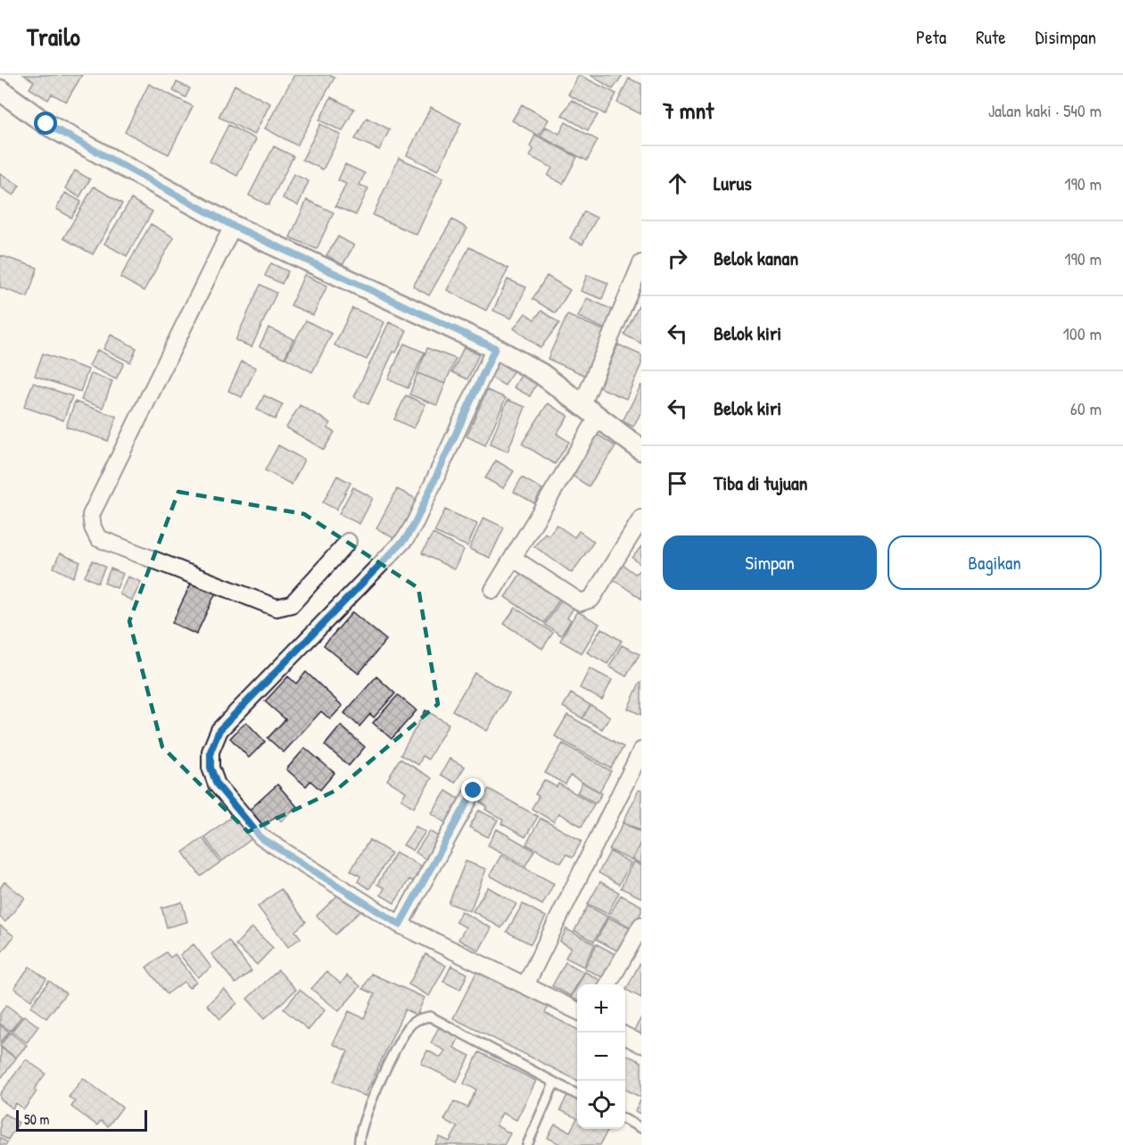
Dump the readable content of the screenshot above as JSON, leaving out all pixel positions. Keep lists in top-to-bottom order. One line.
{"scale_bar":"50 m","page":{"header":"Trailo","nav":["Peta","Rute","Disimpan"],"heading":["7 mnt","Jalan kaki · 540 m"],"list":[["Lurus","190 m"],["Belok kanan","190 m"],["Belok kiri","100 m"],["Belok kiri","60 m"],"Tiba di tujuan"],"buttons":["Simpan","Bagikan"],"map_buttons":["+","−"],"scale":"50 m"}}
